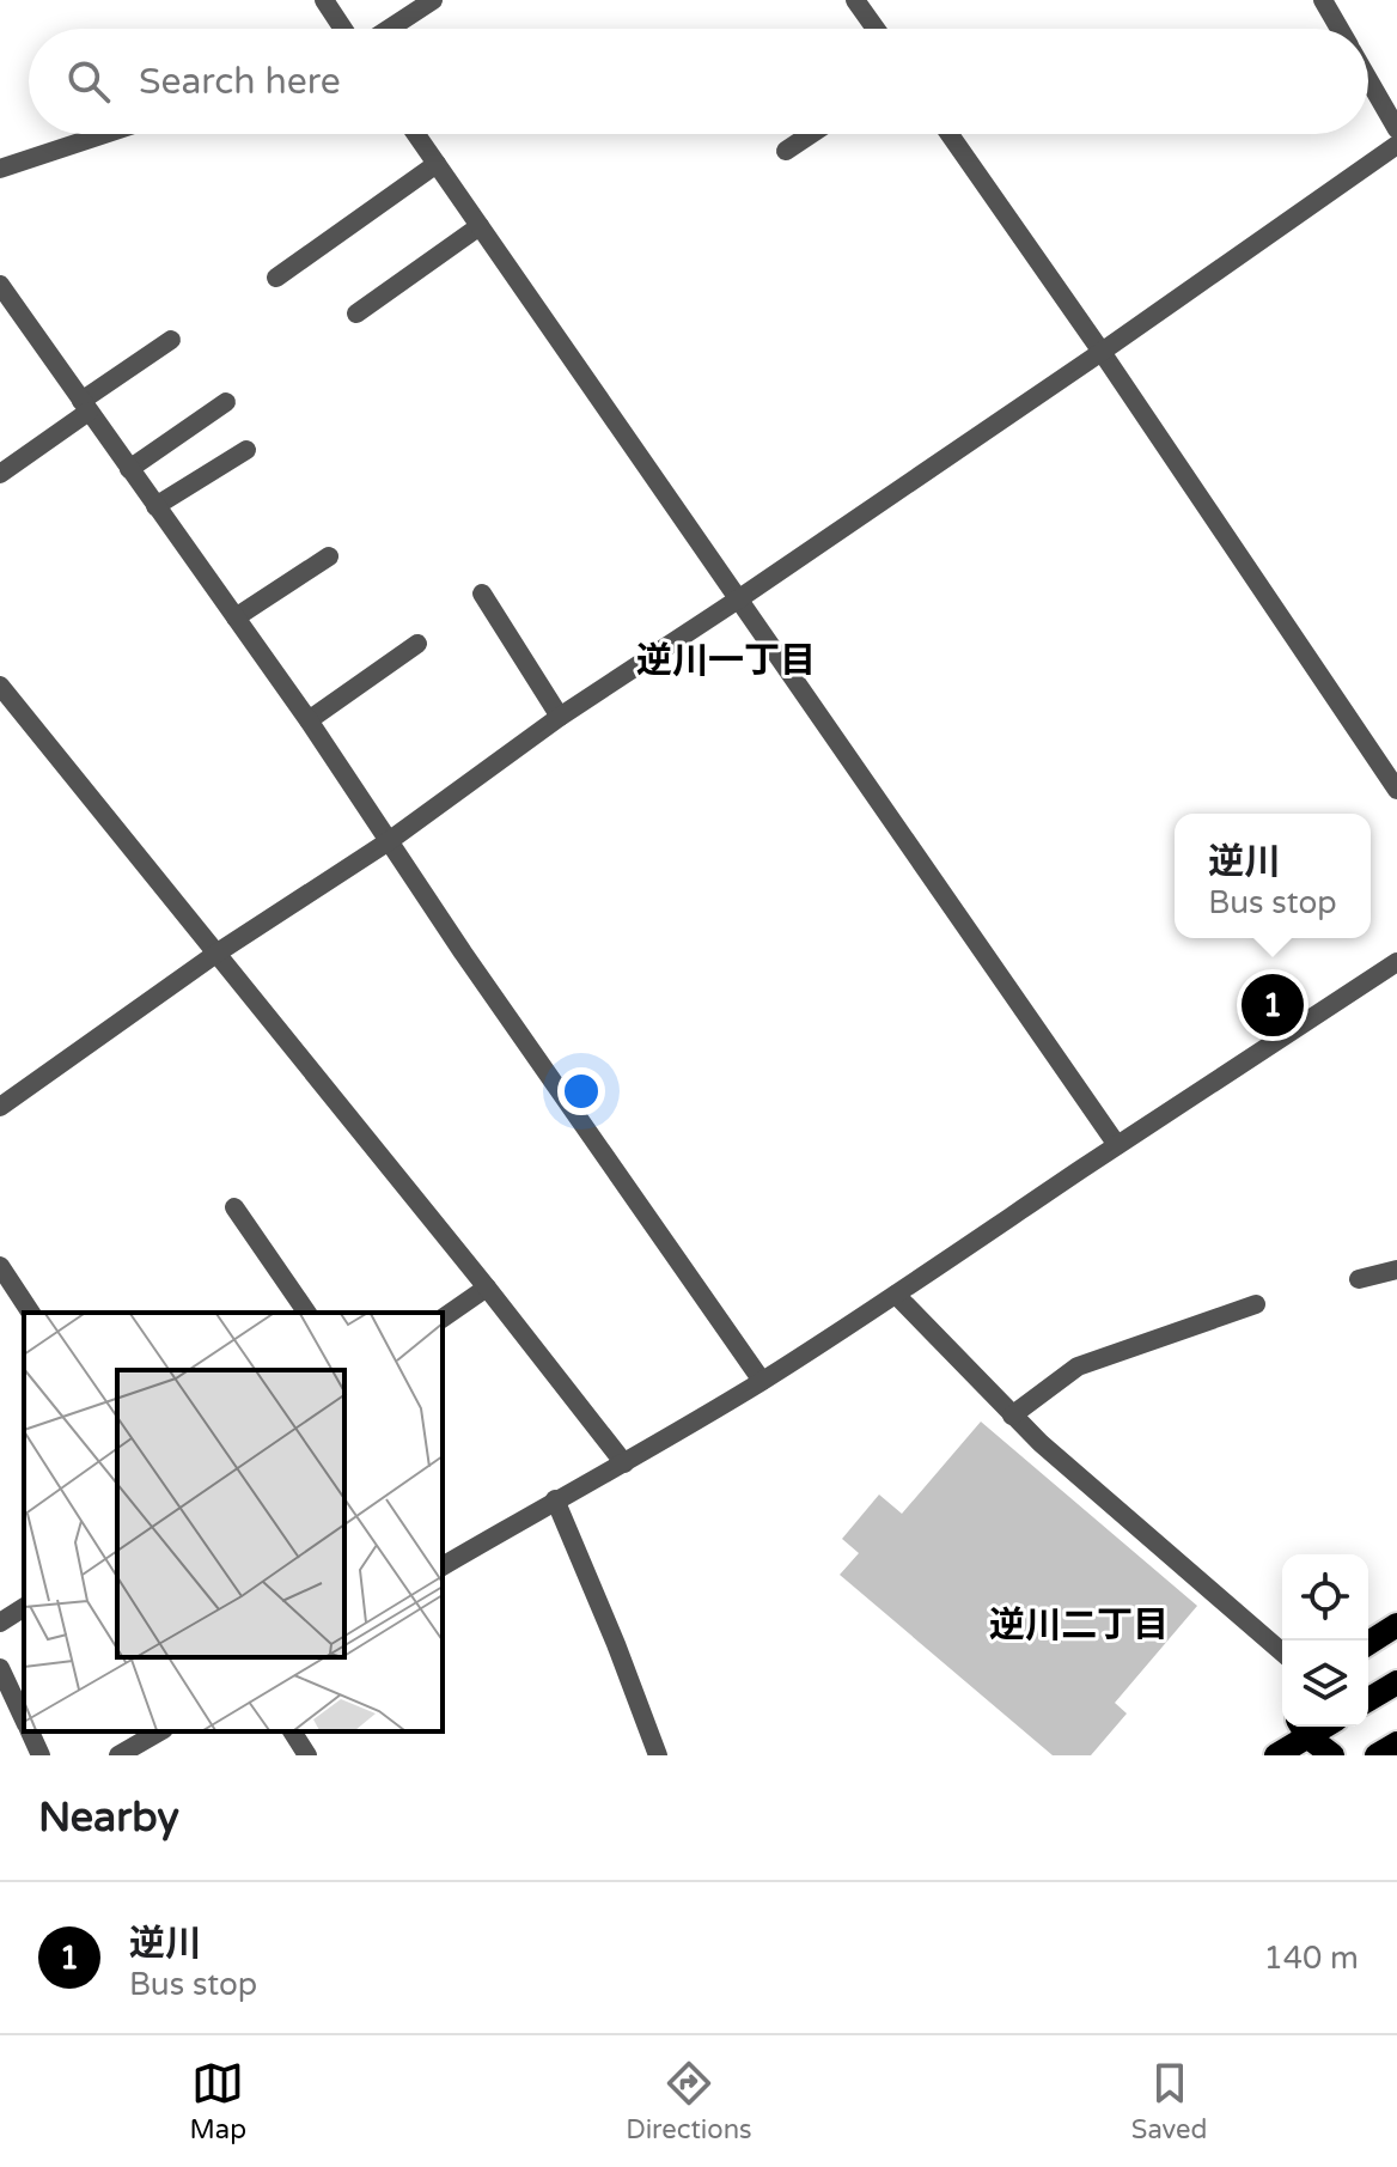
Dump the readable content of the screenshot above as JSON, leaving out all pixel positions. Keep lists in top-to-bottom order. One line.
{"districts":["逆川一丁目","逆川二丁目"],"page":{"search":"Search here","popup":["逆川","Bus stop"],"pins":"1","heading":"Nearby","list":[{"mark":"1","name":"逆川","note":"Bus stop","value":"140 m"}],"nav":["Map","Directions","Saved"]}}
